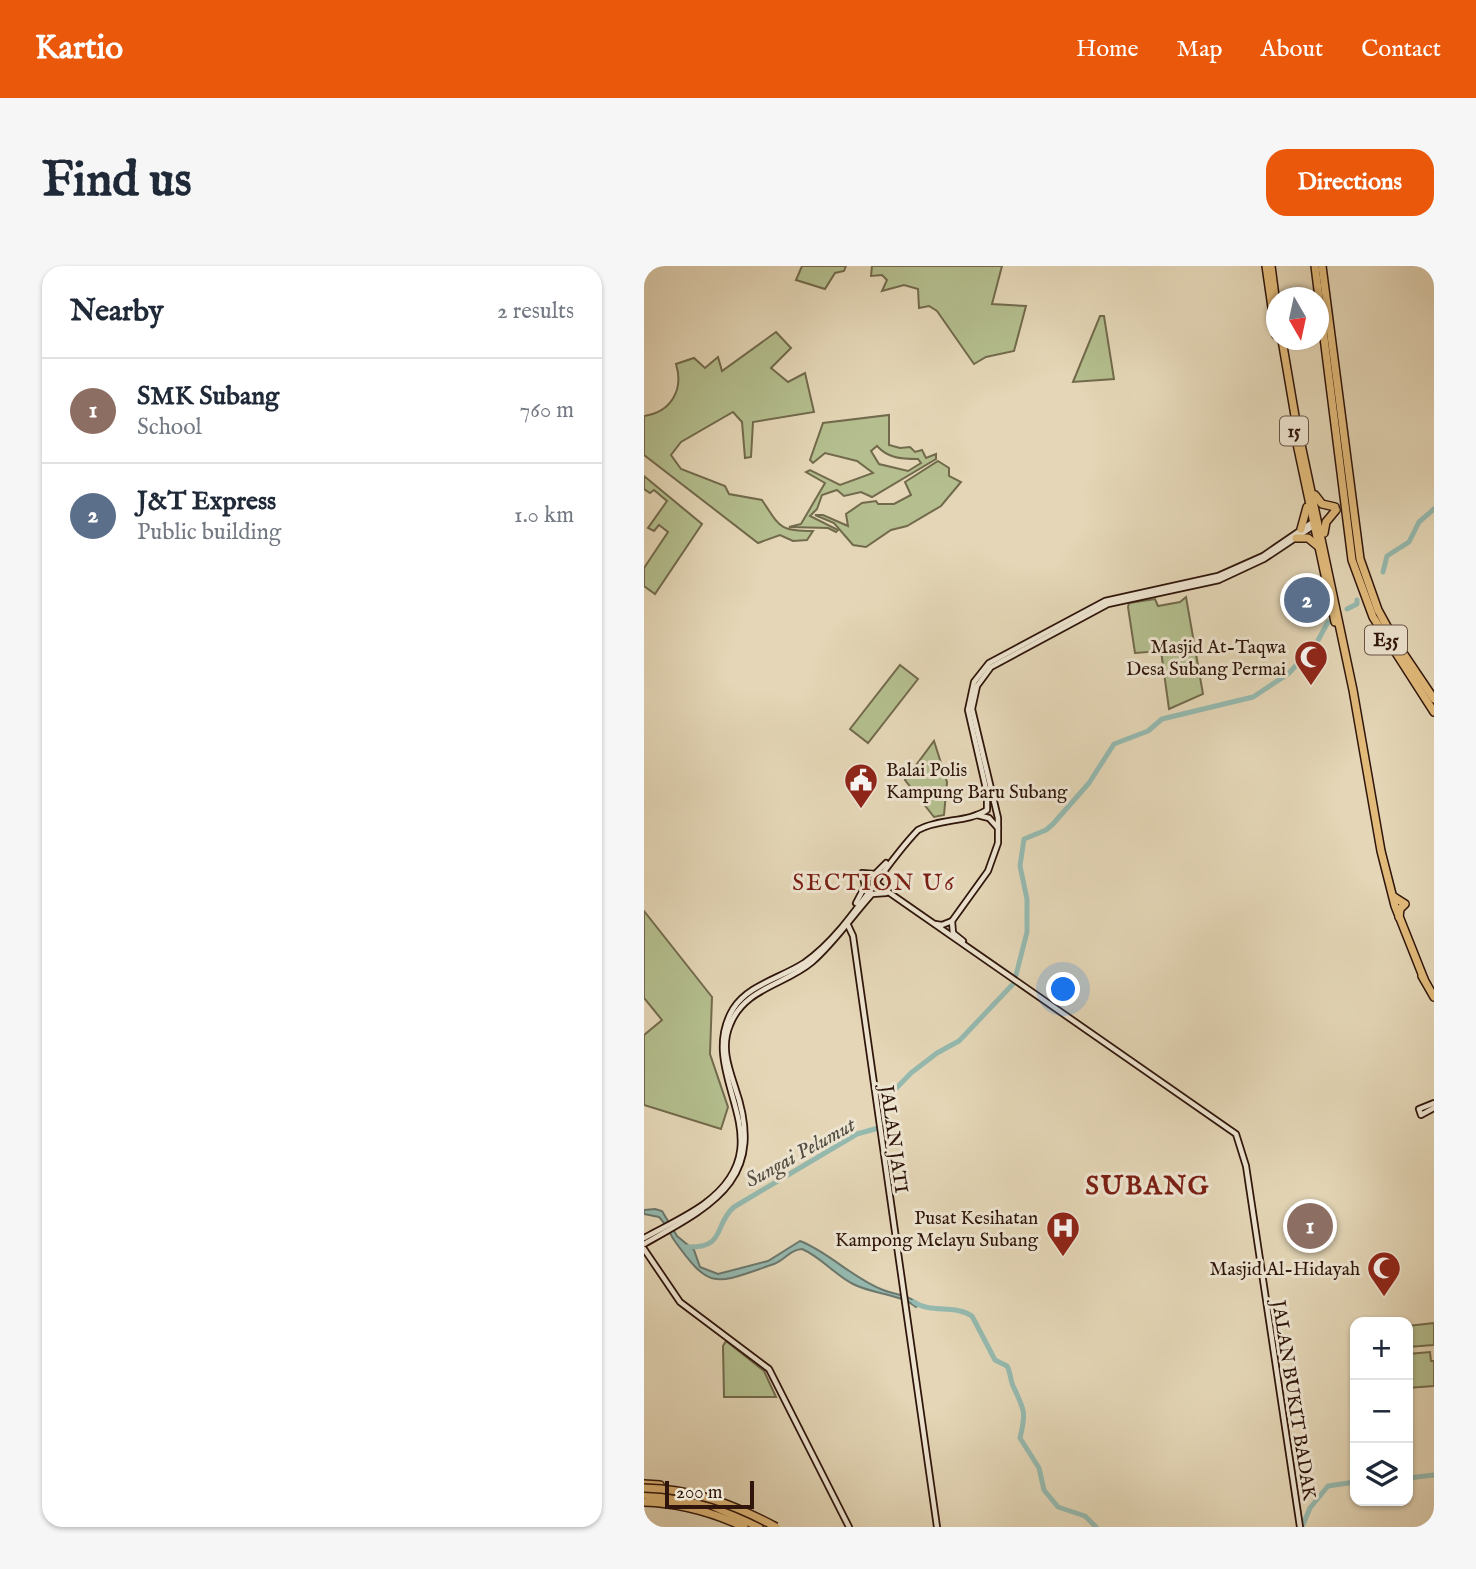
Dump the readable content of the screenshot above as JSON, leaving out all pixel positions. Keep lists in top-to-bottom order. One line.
{"streets":{"highway":["15","E35"],"main road":["JALAN JATI","JALAN BUKIT BADAK"]},"districts":["SECTION U6","SUBANG"],"water":["Sungai Pelumut"],"places":{"mosque":["Masjid At-Taqwa Desa Subang Permai","Masjid Al-Hidayah"],"public building":["Balai Polis Kampung Baru Subang"],"hospital":["Pusat Kesihatan Kampong Melayu Subang"]},"scale_bar":"200 m","north":"bottom","page":{"header":"Kartio","nav":["Home","Map","About","Contact"],"buttons":"Directions","title":"Find us","heading":["Nearby","2 results"],"list":[{"mark":"1","name":"SMK Subang","note":"School","value":"760 m"},{"mark":"2","name":"J&T Express","note":"Public building","value":"1.0 km"}],"pins":["2","1"],"map_buttons":["+","−"],"scale":"200 m"}}
